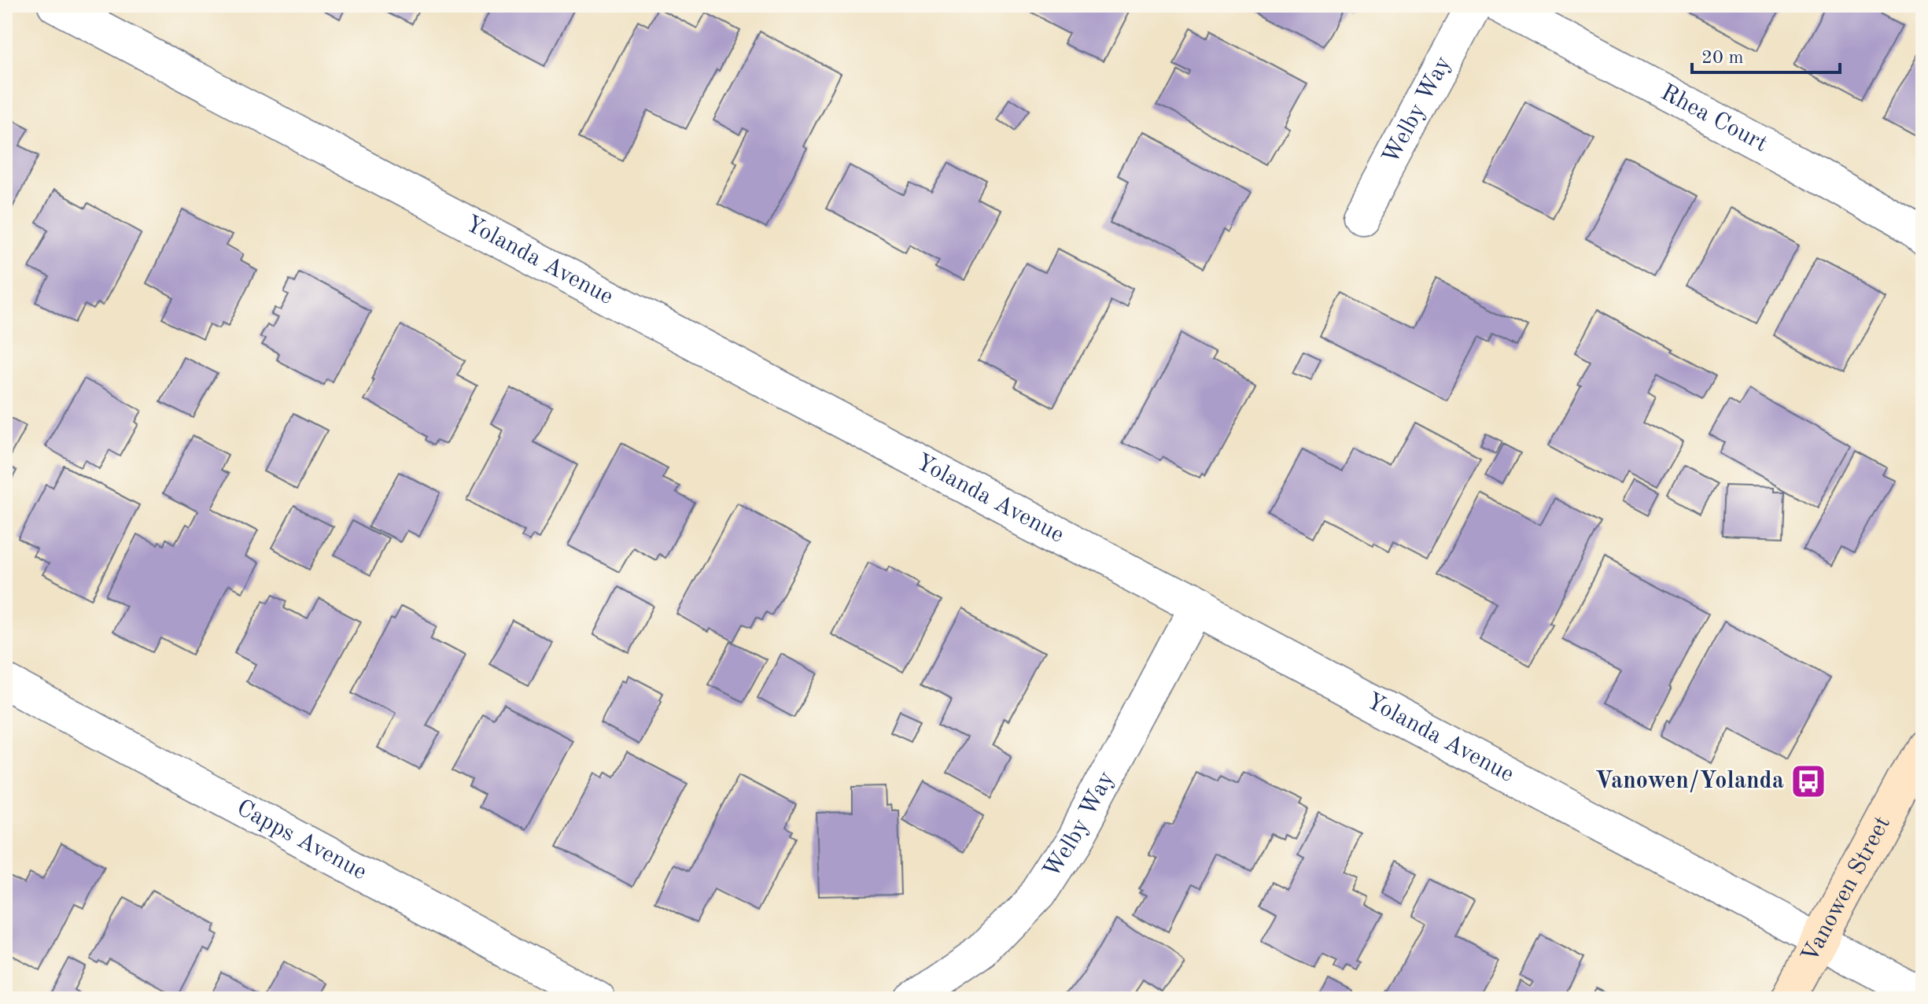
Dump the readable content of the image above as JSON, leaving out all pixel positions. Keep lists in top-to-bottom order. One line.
{"streets":{"main road":["Vanowen Street"],"street":["Welby Way","Rhea Court","Yolanda Avenue","Capps Avenue"]},"crossings":[["Welby Way","Yolanda Avenue"],["Yolanda Avenue","Vanowen Street"]],"places":{"bus stop":["Vanowen/Yolanda"]},"scale_bar":"20 m"}
